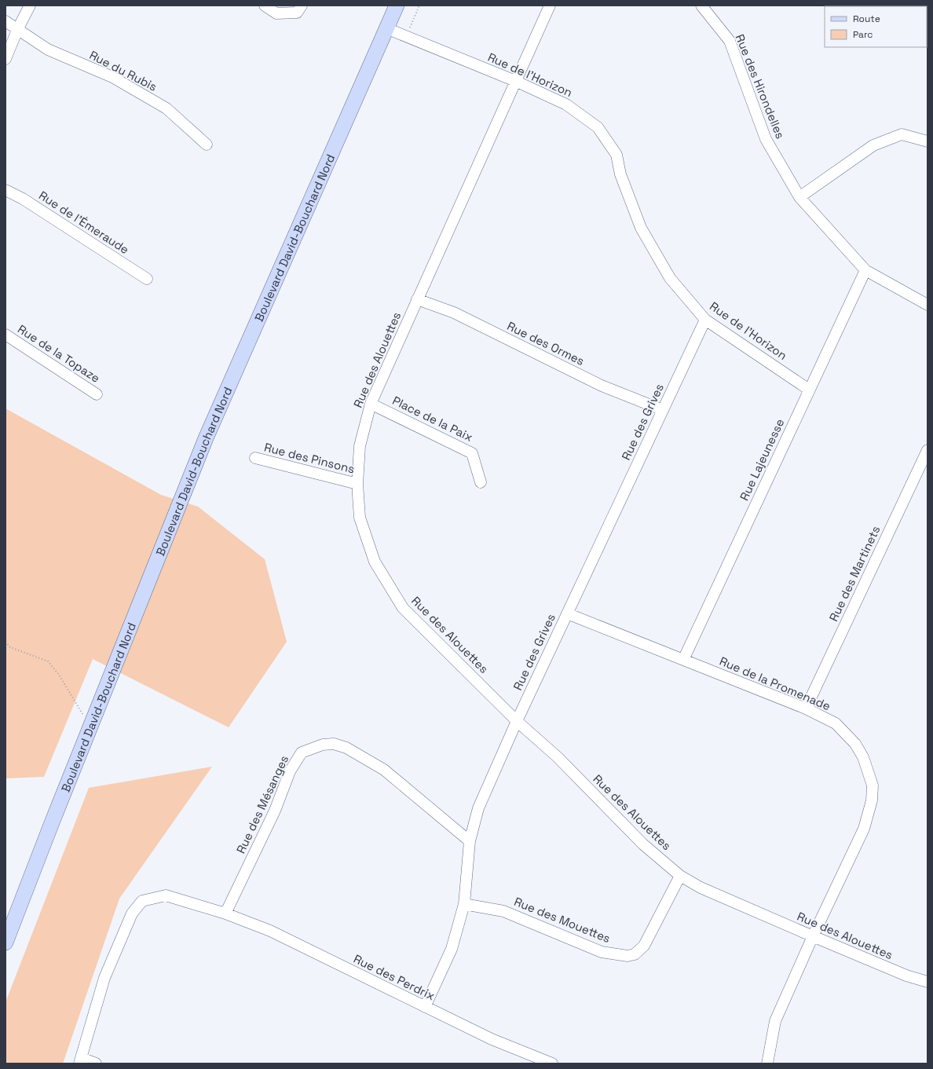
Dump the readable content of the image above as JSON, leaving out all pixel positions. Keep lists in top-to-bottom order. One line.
{"streets":{"street":["Rue du Rubis","Rue de l'Horizon","Rue des Hirondelles","Rue de l'Émeraude","Boulevard David-Bouchard Nord","Rue des Ormes","Rue de la Topaze","Rue des Alouettes","Place de la Paix","Rue des Grives","Rue des Pinsons","Rue Lajeunesse","Rue des Martinets","Rue de la Promenade","Rue des Mésanges","Rue des Mouettes","Rue des Perdrix"]},"crossings":[["Rue de l'Horizon","Boulevard David-Bouchard Nord"],["Rue de l'Horizon","Rue des Alouettes"],["Rue de l'Horizon","Rue des Grives"],["Rue de l'Horizon","Rue Lajeunesse"],["Rue des Hirondelles","Rue Lajeunesse"],["Rue des Ormes","Rue des Alouettes"],["Rue des Ormes","Rue des Grives"],["Rue des Alouettes","Place de la Paix"],["Rue des Alouettes","Rue des Grives"],["Rue des Alouettes","Rue des Pinsons"],["Rue des Alouettes","Rue de la Promenade"],["Rue des Alouettes","Rue des Mouettes"],["Rue des Grives","Rue de la Promenade"],["Rue des Grives","Rue des Mésanges"],["Rue des Grives","Rue des Mouettes"],["Rue des Grives","Rue des Perdrix"],["Rue Lajeunesse","Rue de la Promenade"],["Rue des Martinets","Rue de la Promenade"],["Rue des Mésanges","Rue des Perdrix"]],"legend":["Route","Parc"]}
